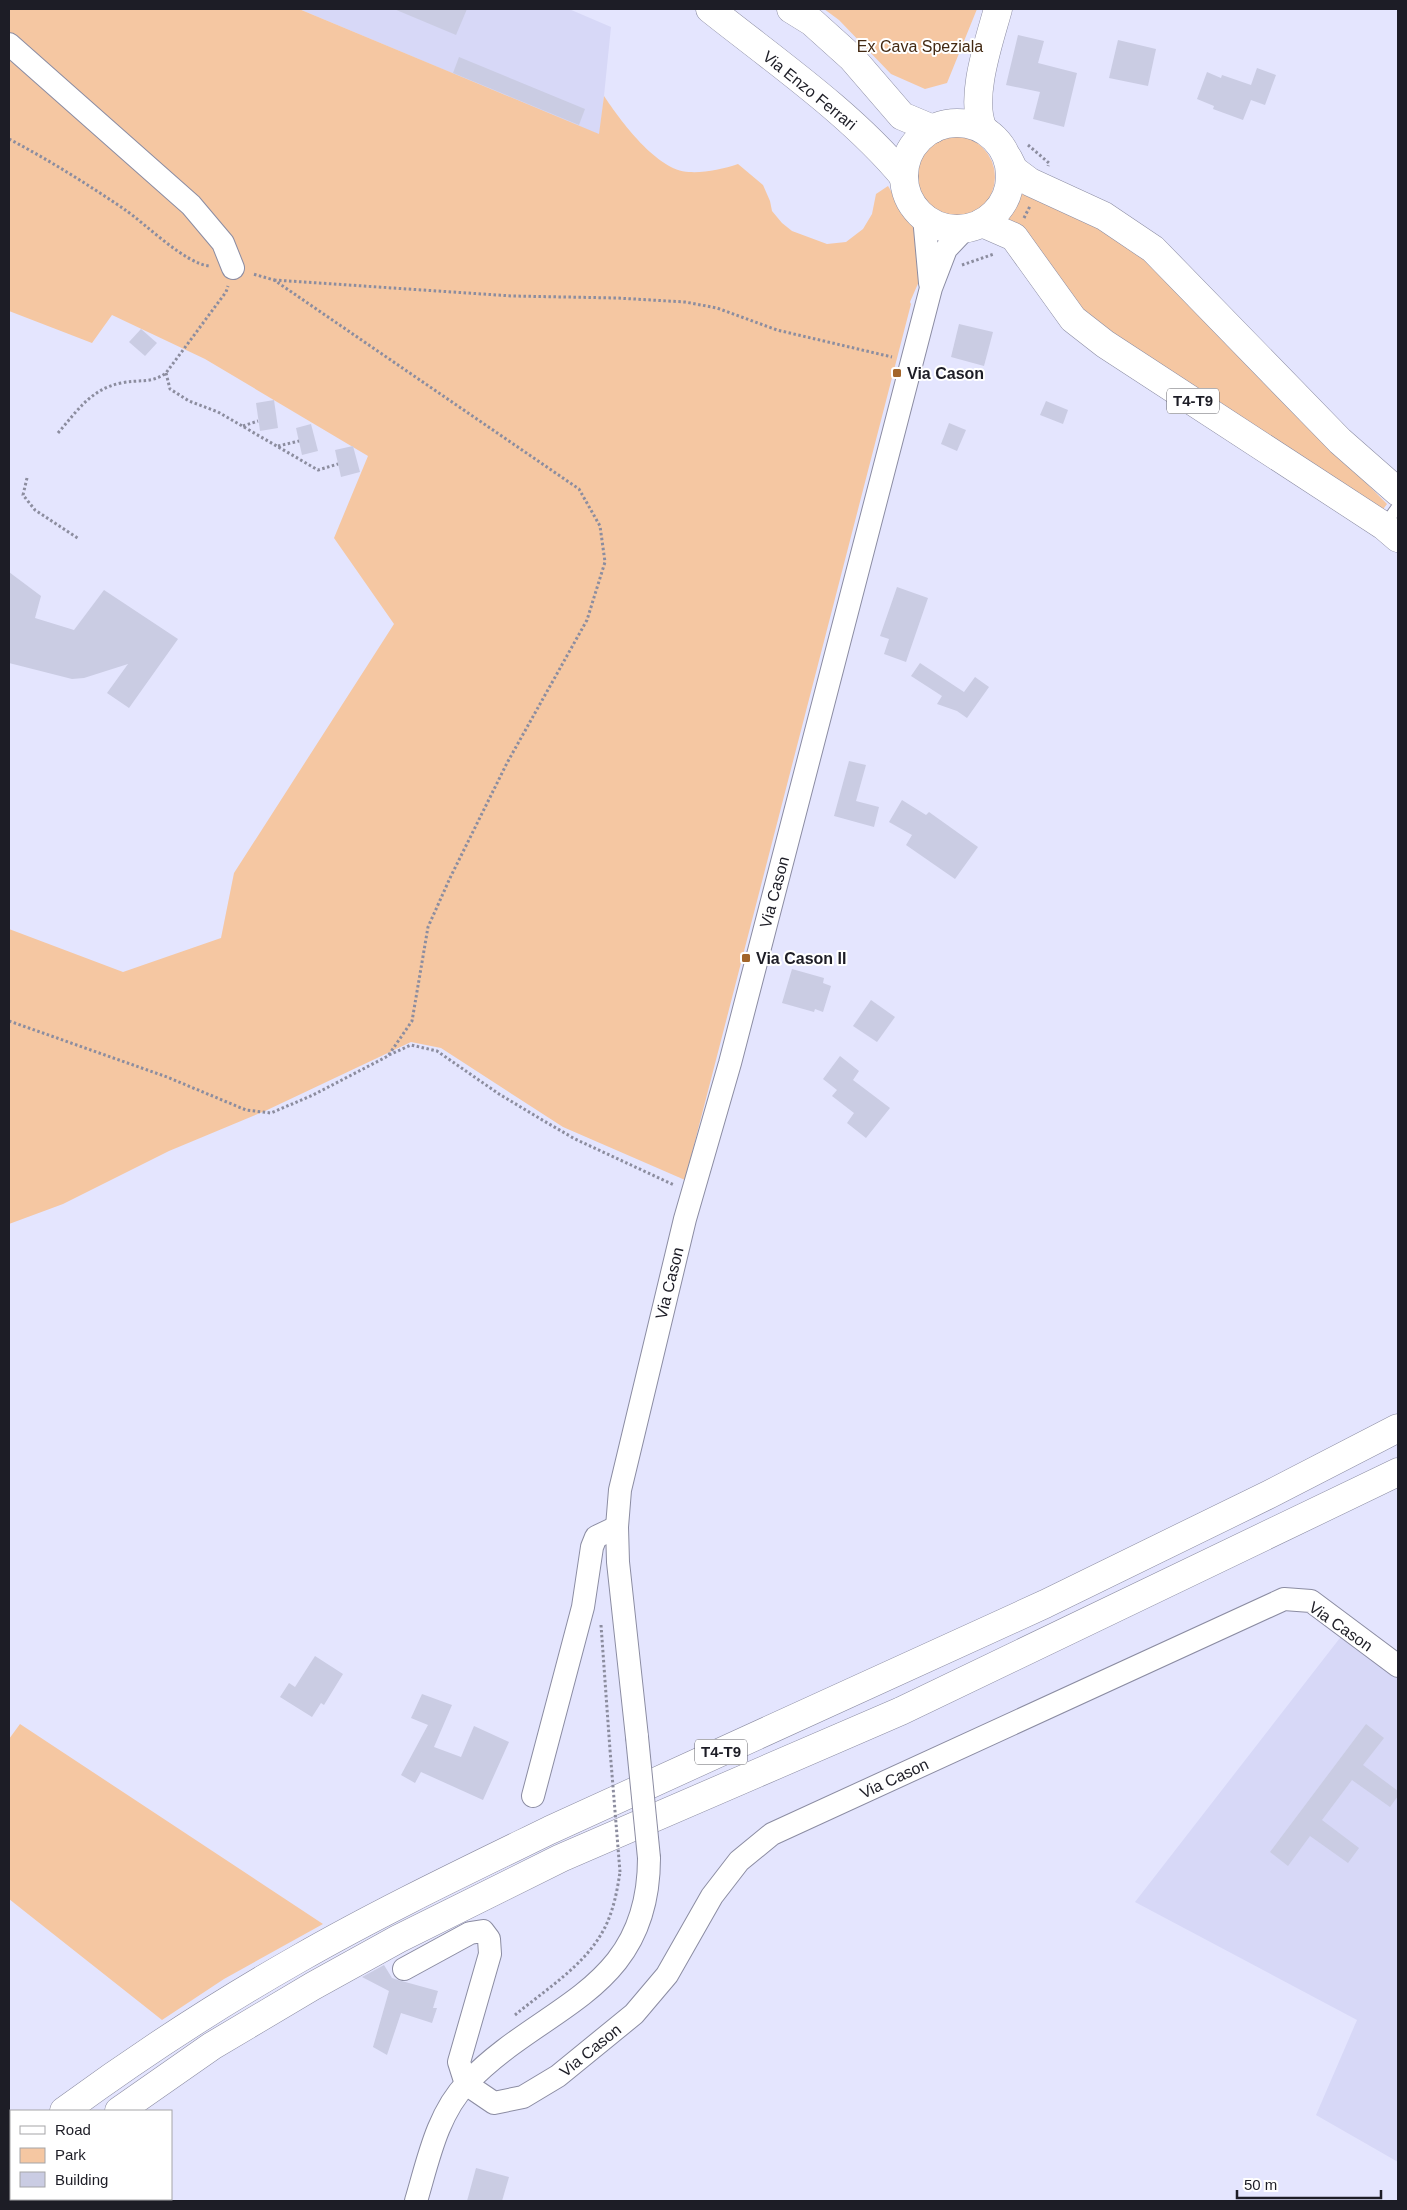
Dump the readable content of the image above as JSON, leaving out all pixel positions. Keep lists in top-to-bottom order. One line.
{"streets":{"main road":["Via Enzo Ferrari","T4-T9"],"street":["Via Cason"]},"crossings":[["Via Enzo Ferrari","T4-T9"],["Via Enzo Ferrari","Via Cason"],["T4-T9","Via Cason"]],"parks":["Ex Cava Speziala"],"places":{"transit":["Via Cason","Via Cason II"]},"legend":["Road","Park","Building"],"scale_bar":"50 m"}
